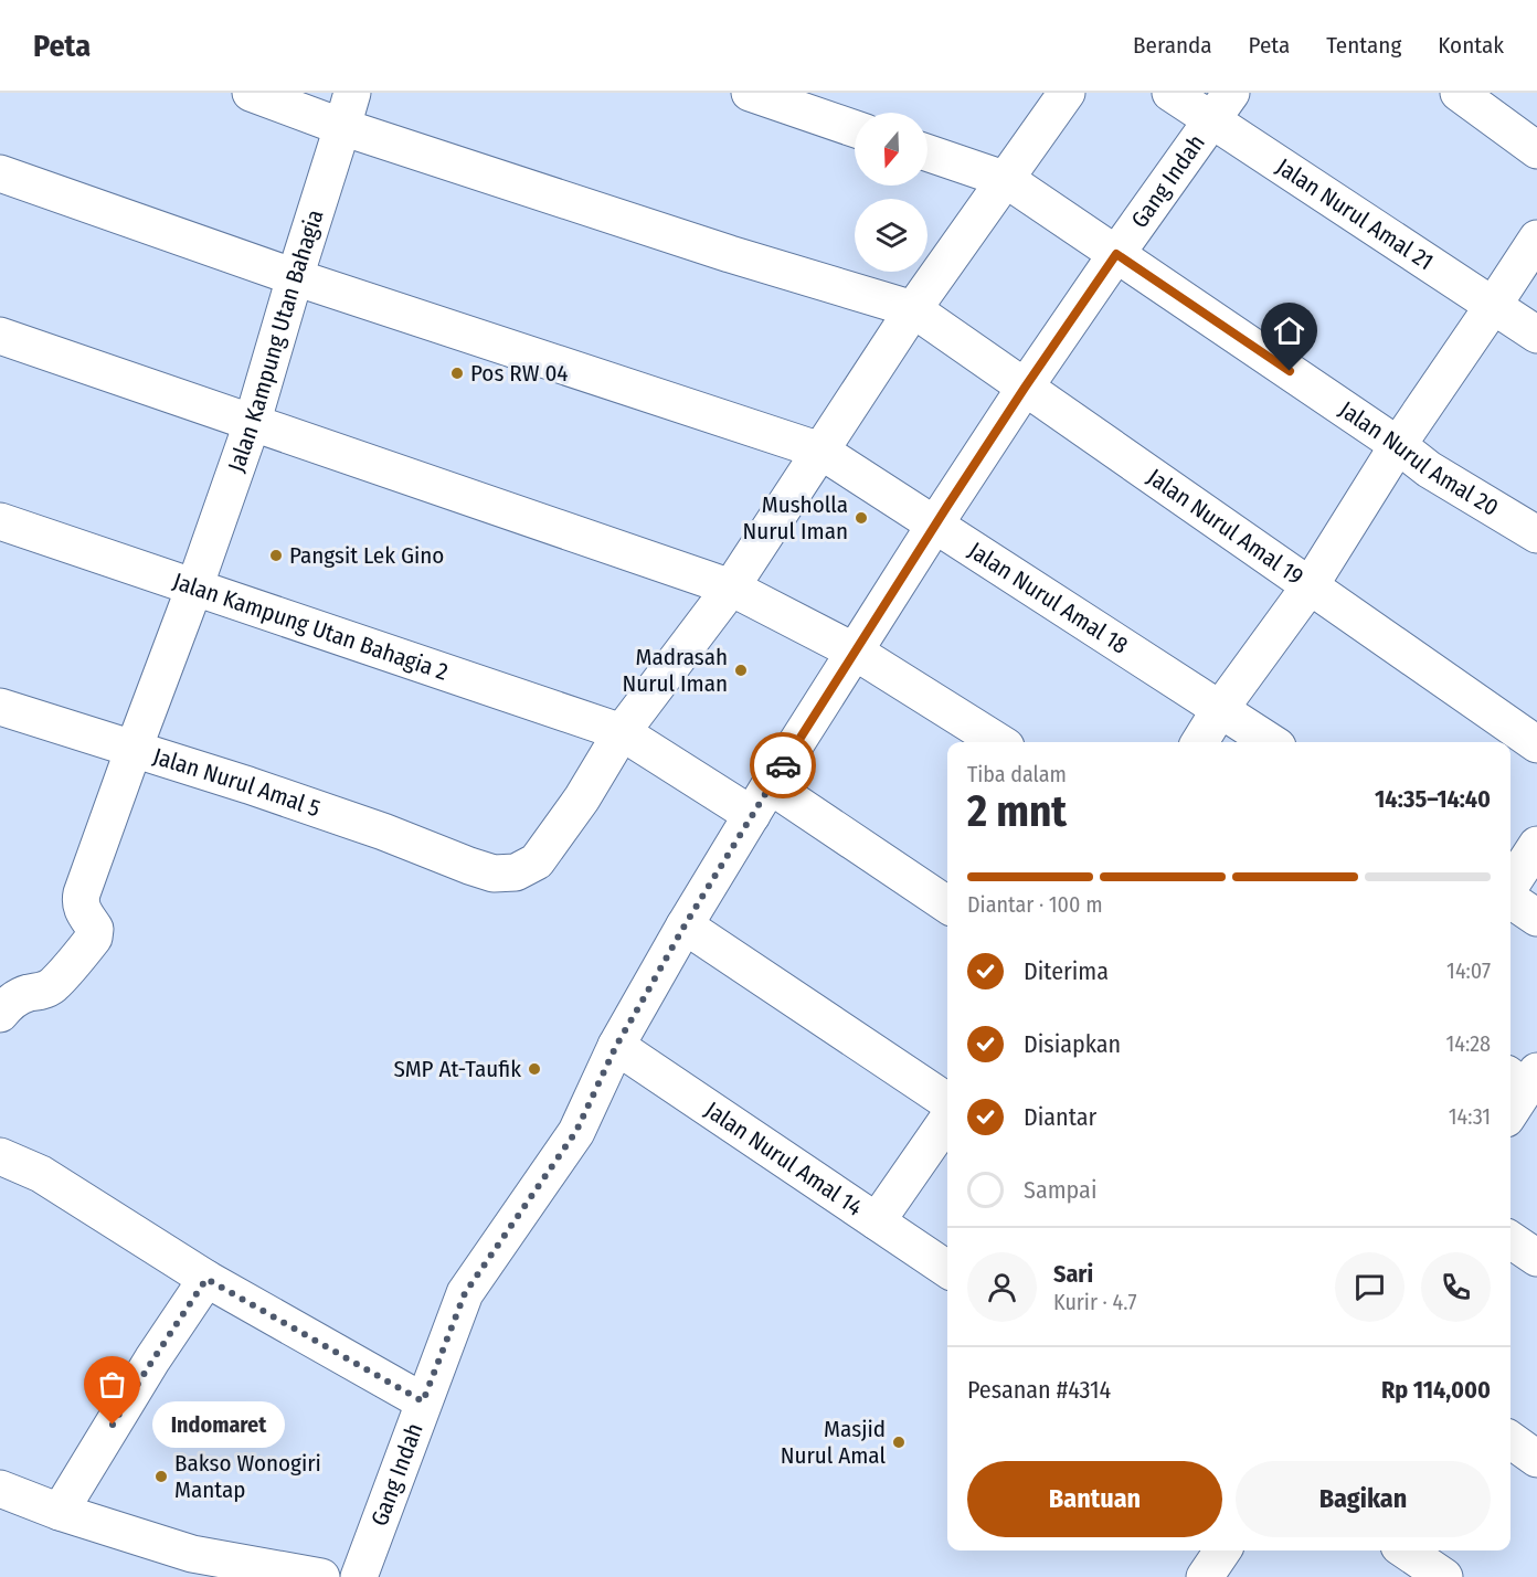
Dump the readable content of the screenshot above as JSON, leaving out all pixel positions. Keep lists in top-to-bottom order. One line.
{"streets":{"street":["Gang Indah","Jalan Nurul Amal 21","Jalan Kampung Utan Bahagia","Jalan Nurul Amal 20","Jalan Nurul Amal 19","Jalan Nurul Amal 18","Jalan Kampung Utan Bahagia 2","Jalan Nurul Amal 5","Jalan Nurul Amal 14"]},"crossings":[["Gang Indah","Jalan Nurul Amal 21"],["Gang Indah","Jalan Nurul Amal 20"],["Gang Indah","Jalan Nurul Amal 19"],["Gang Indah","Jalan Nurul Amal 18"],["Gang Indah","Jalan Kampung Utan Bahagia 2"],["Gang Indah","Jalan Nurul Amal 14"],["Jalan Kampung Utan Bahagia","Jalan Nurul Amal 19"],["Jalan Kampung Utan Bahagia","Jalan Nurul Amal 18"],["Jalan Kampung Utan Bahagia","Jalan Kampung Utan Bahagia 2"],["Jalan Kampung Utan Bahagia","Jalan Nurul Amal 5"],["Jalan Nurul Amal 20","Jalan Nurul Amal 5"],["Jalan Nurul Amal 19","Jalan Nurul Amal 5"],["Jalan Nurul Amal 18","Jalan Nurul Amal 5"],["Jalan Kampung Utan Bahagia 2","Jalan Nurul Amal 5"]],"places":["Pos RW 04","Musholla Nurul Iman","Pangsit Lek Gino","Madrasah Nurul Iman","SMP At-Taufik","Indomaret","Masjid Nurul Amal","Bakso Wonogiri Mantap"],"north":"bottom","page":{"header":"Peta","nav":["Beranda","Peta","Tentang","Kontak"],"heading":["2 mnt","Tiba dalam","14:35–14:40"],"panel":["Sari","Kurir · 4.7","Pesanan #4314","Rp 114,000"],"bar":"Diantar · 100 m","list":[["Diterima","14:07"],["Disiapkan","14:28"],["Diantar","14:31"],"Sampai"],"bubble":"Indomaret","buttons":["Bantuan","Bagikan"]}}
